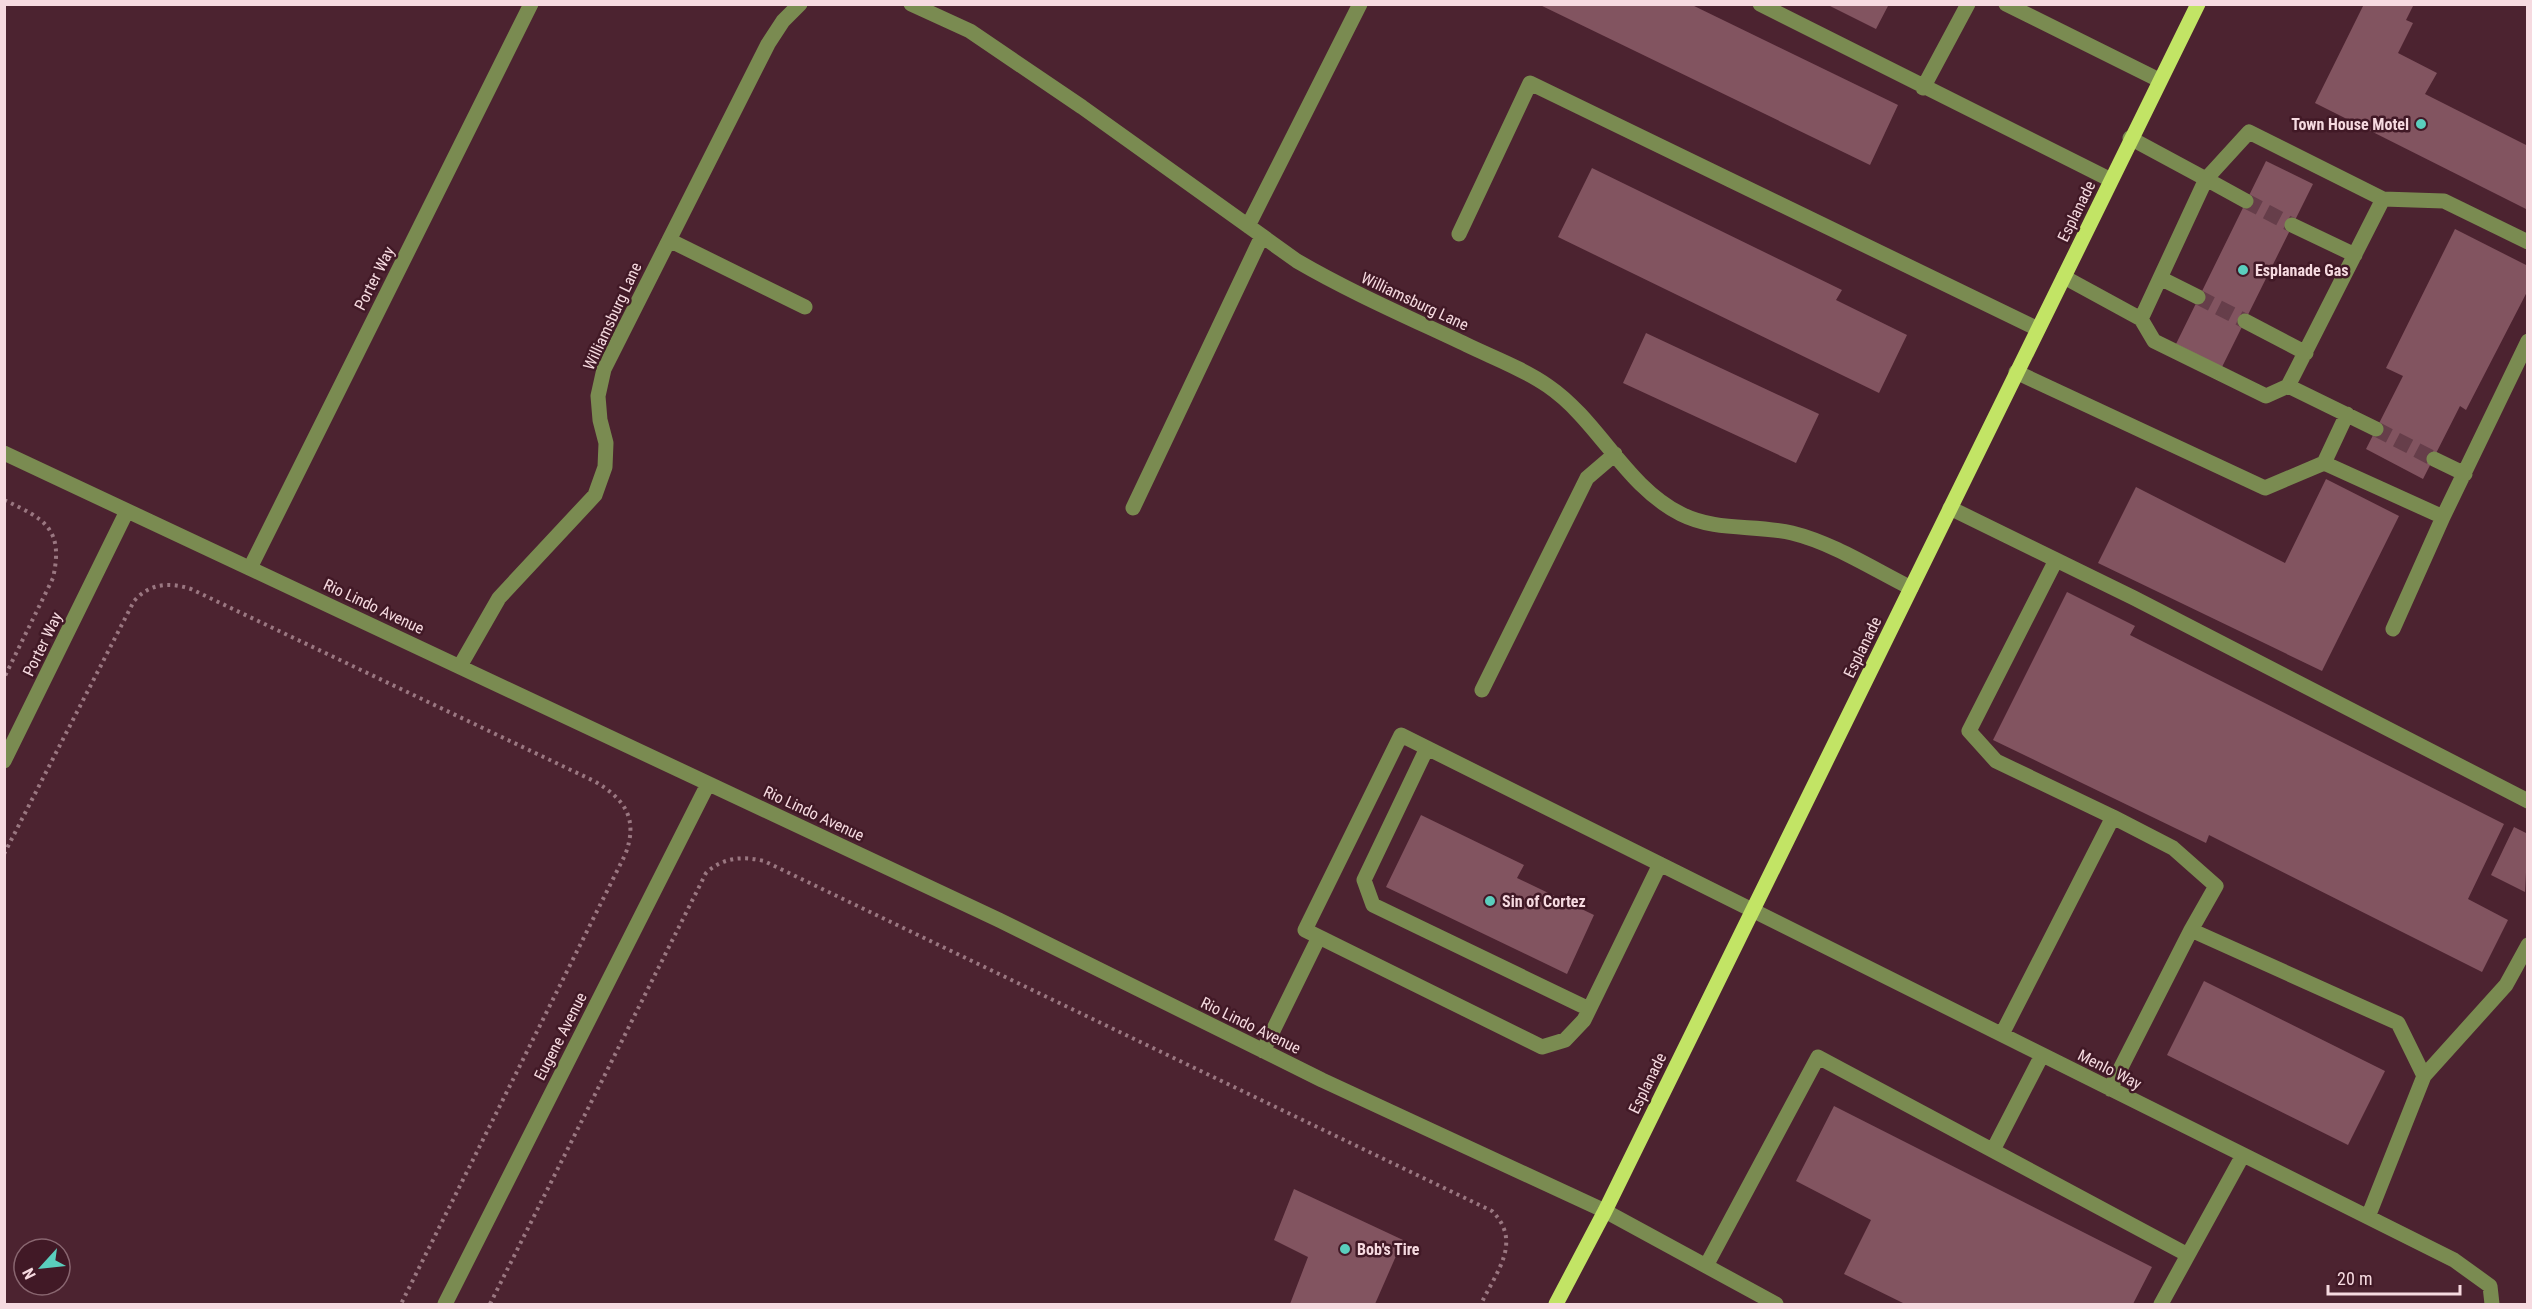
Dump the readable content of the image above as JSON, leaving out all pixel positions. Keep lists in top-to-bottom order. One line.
{"streets":{"main road":["Esplanade"],"street":["Porter Way","Williamsburg Lane","Rio Lindo Avenue","Eugene Avenue","Menlo Way"]},"crossings":[["Esplanade","Williamsburg Lane"],["Esplanade","Rio Lindo Avenue"],["Esplanade","Menlo Way"],["Porter Way","Rio Lindo Avenue"],["Williamsburg Lane","Rio Lindo Avenue"],["Rio Lindo Avenue","Eugene Avenue"]],"places":["Town House Motel","Esplanade Gas","Sin of Cortez","Bob's Tire"],"scale_bar":"20 m","north":"bottom left"}
